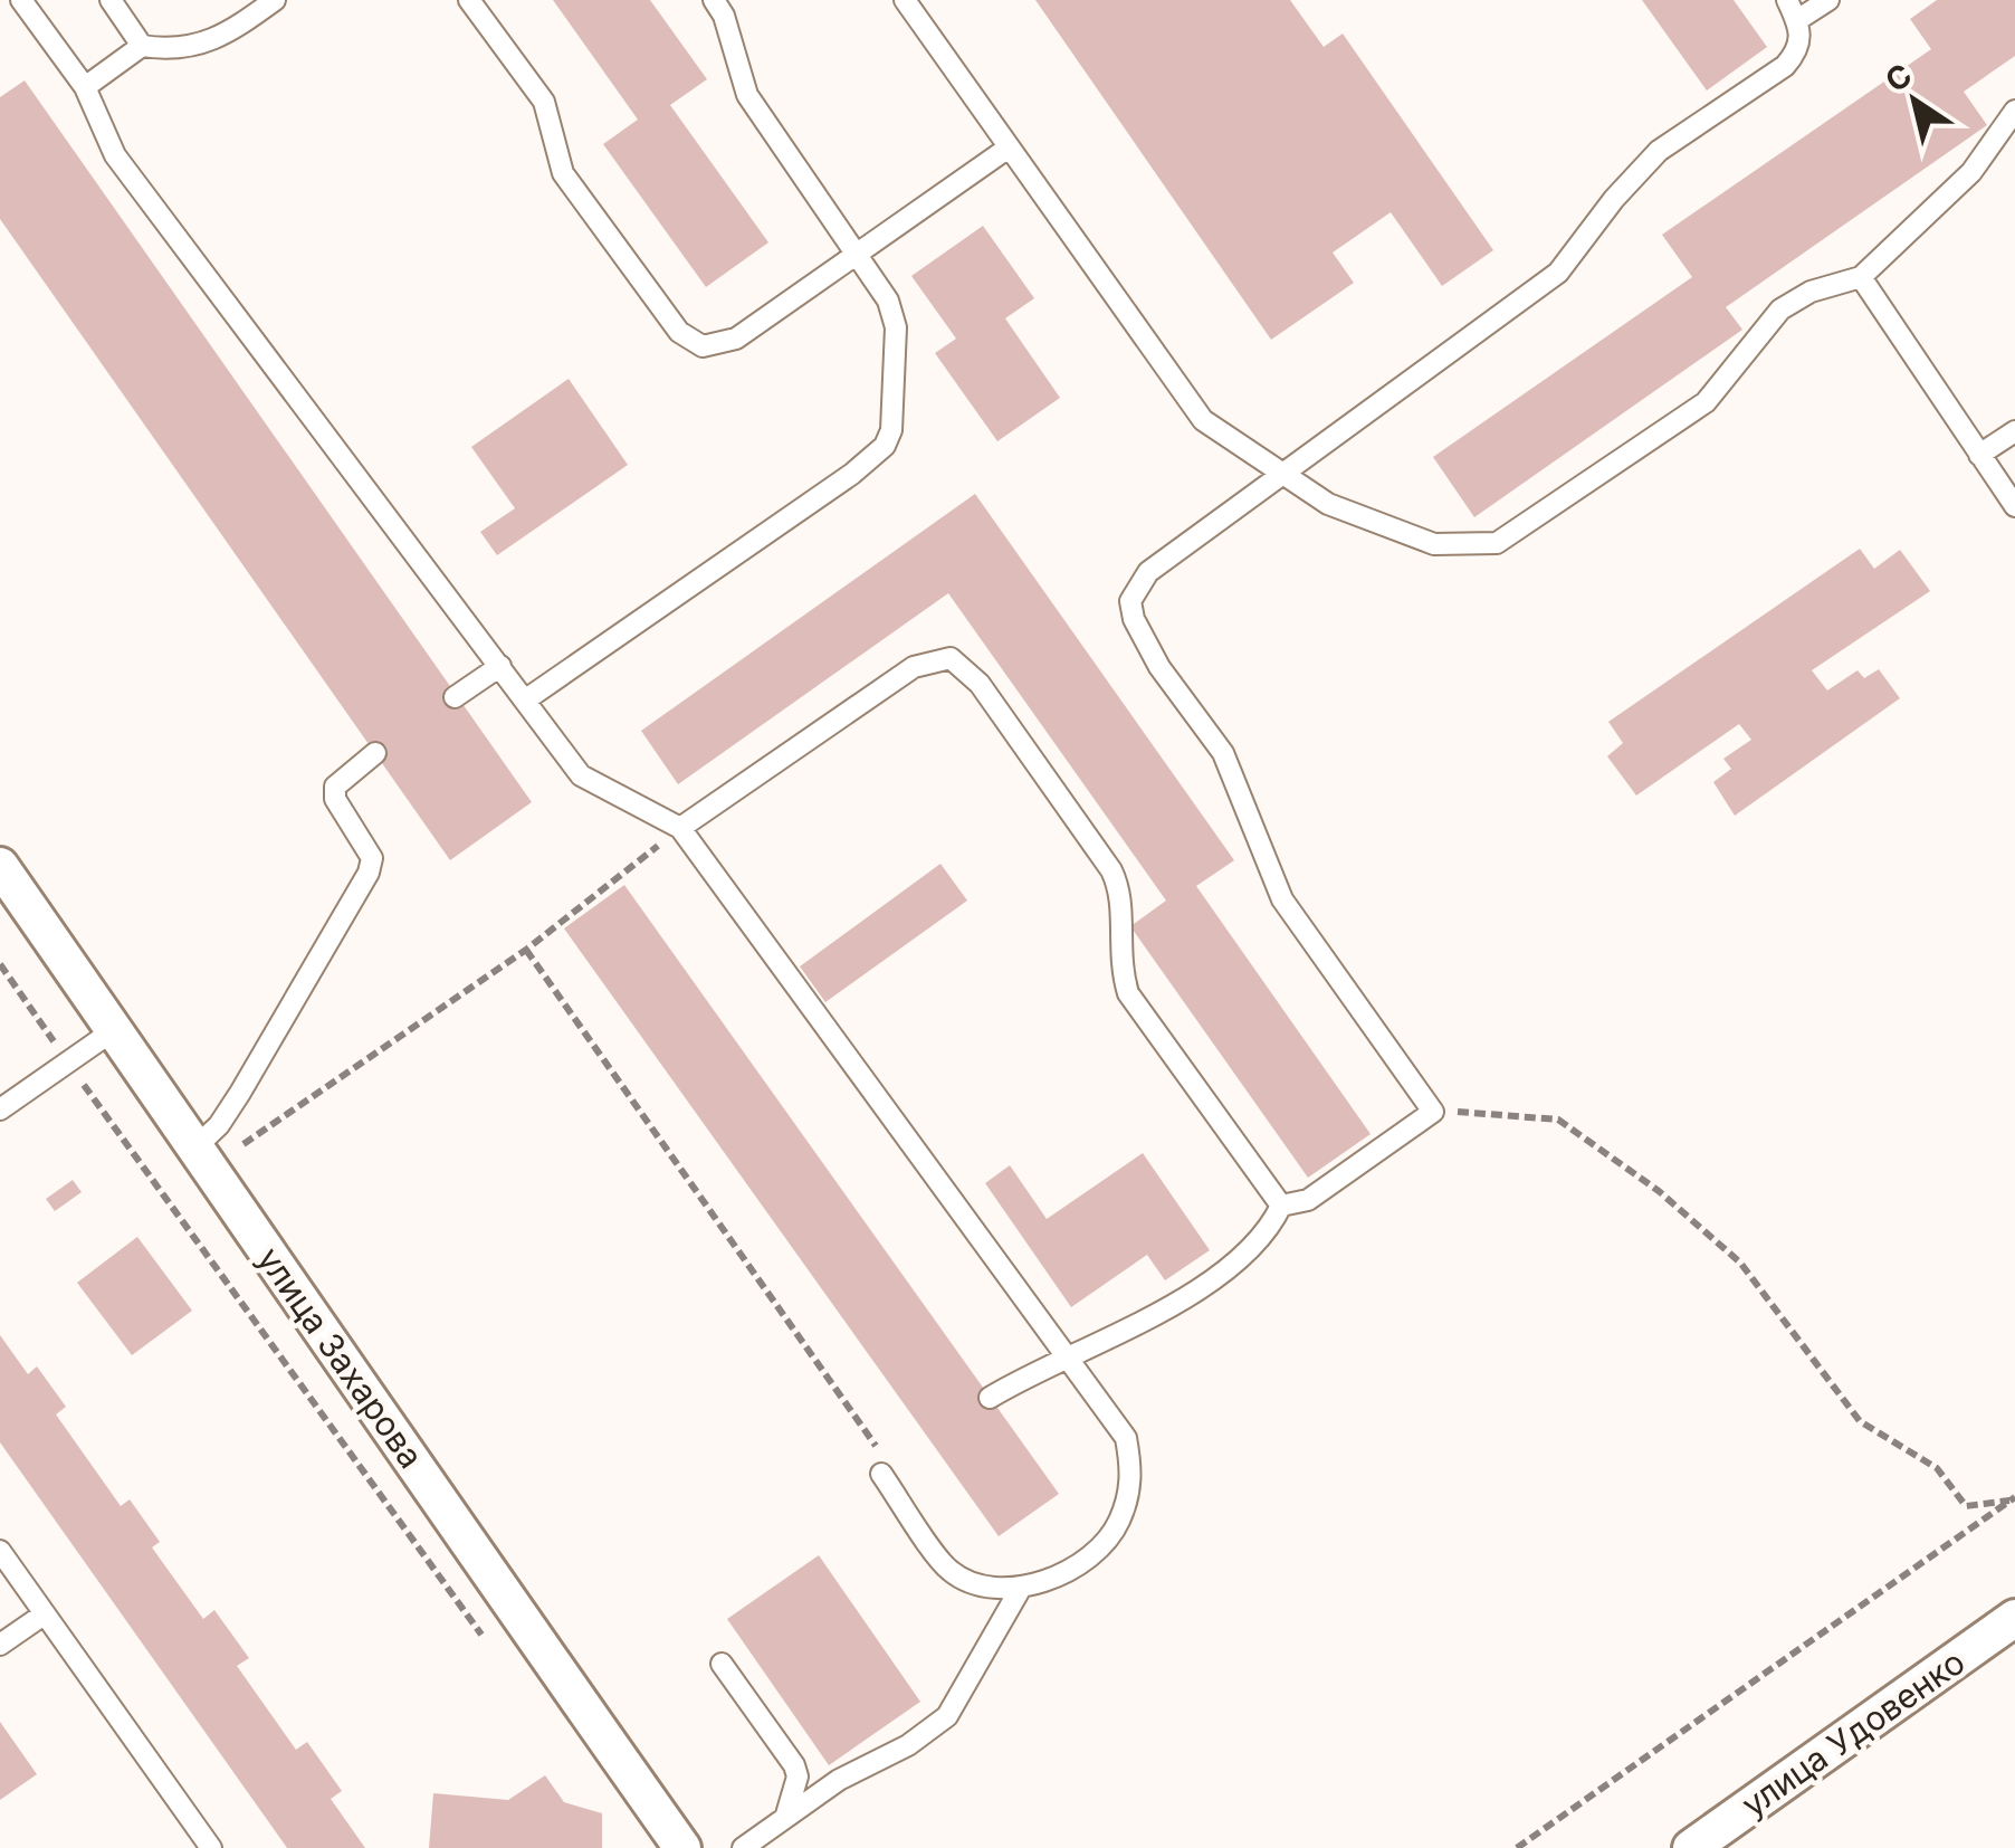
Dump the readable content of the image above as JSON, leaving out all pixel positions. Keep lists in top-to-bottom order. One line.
{"streets":{"street":["улица Захарова","улица Удовенко"]},"north":"top left"}
